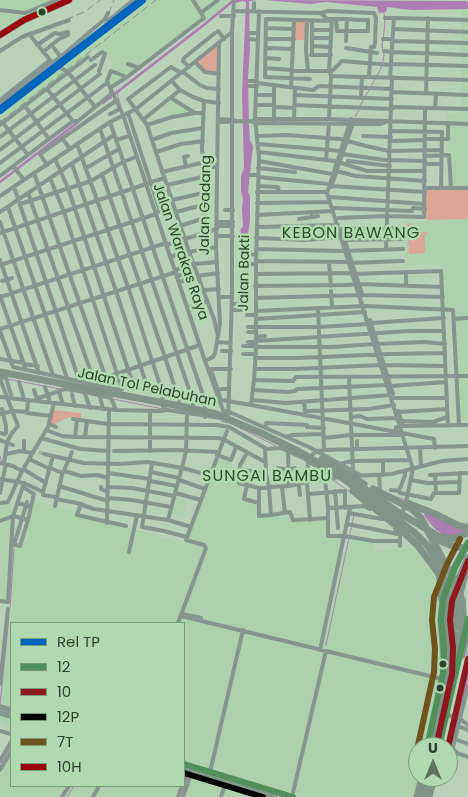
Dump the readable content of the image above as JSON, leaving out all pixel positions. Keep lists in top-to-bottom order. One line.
{"streets":{"highway":["Jalan Tol Pelabuhan"],"street":["Jalan Gadang","Jalan Warakas Raya","Jalan Bakti"]},"districts":["KEBON BAWANG","SUNGAI BAMBU"],"lines":["rail line TP","transit line 10H","transit line 7T","transit line 12","transit line 10","transit line 12P"],"legend":["Rel TP","12","10","12P","7T","10H"],"north":"top"}
